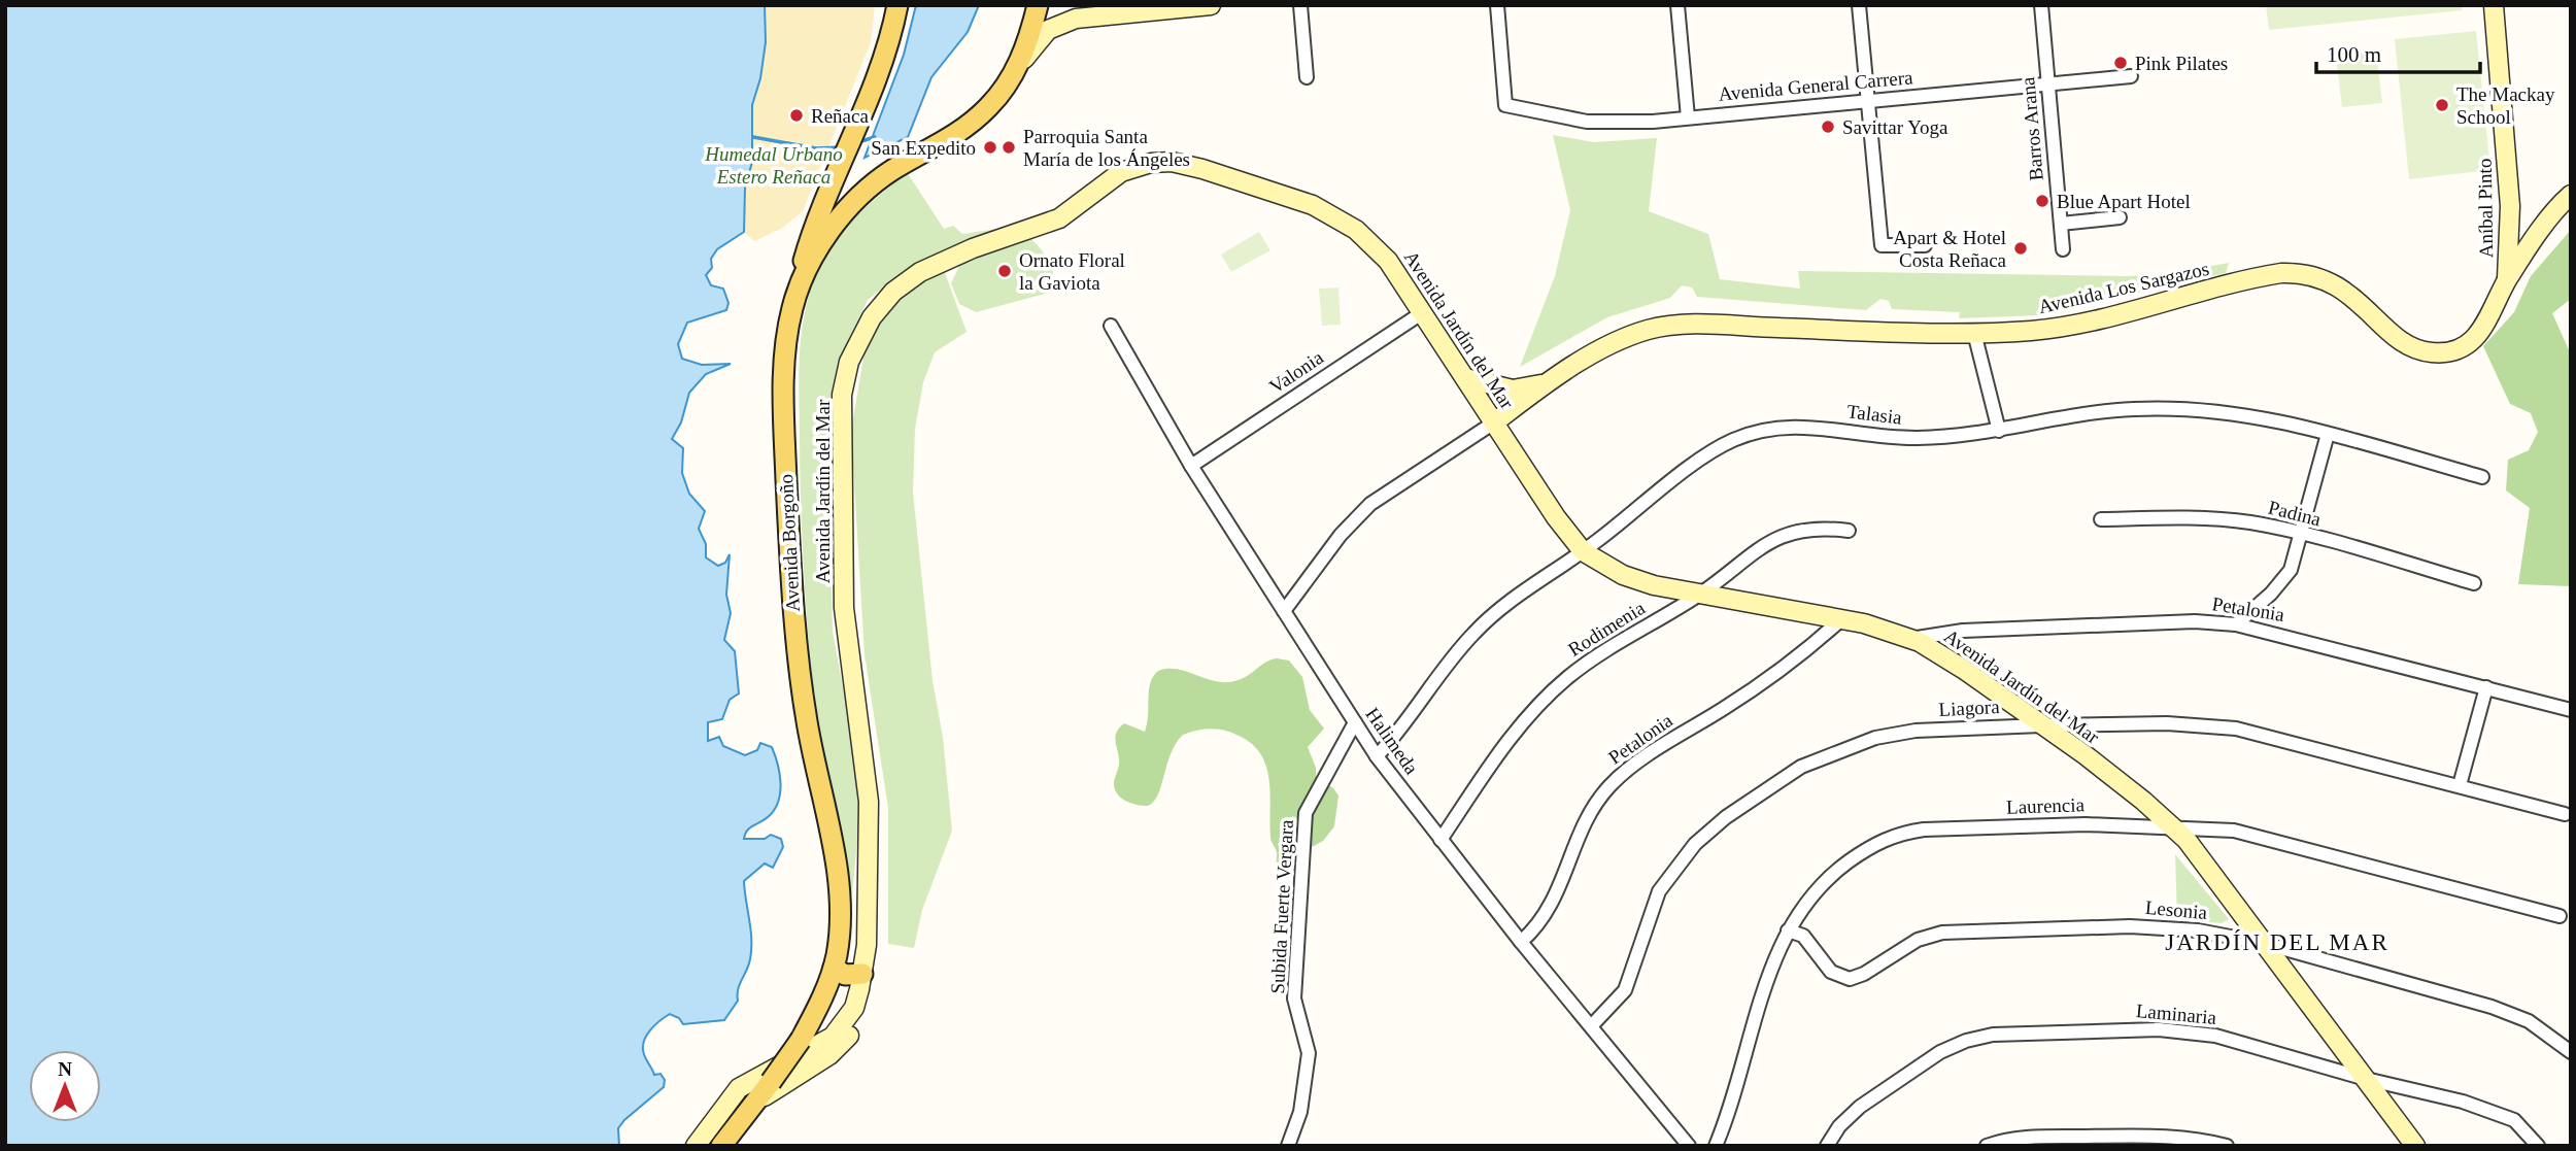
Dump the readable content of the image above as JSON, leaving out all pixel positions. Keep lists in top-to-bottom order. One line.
{"streets":{"main road":["Avenida Borgoño"],"street":["Avenida General Carrera","Barros Arana","Aníbal Pinto","Avenida Los Sargazos","Avenida Jardín del Mar","Valonia","Talasia","Padina","Petalonia","Rodimenia","Liagora","Halimeda","Laurencia","Subida Fuerte Vergara","Lesonia","Laminaria"]},"crossings":[["Avenida General Carrera","Barros Arana"],["Aníbal Pinto","Avenida Los Sargazos"],["Avenida Los Sargazos","Avenida Jardín del Mar"],["Avenida Los Sargazos","Halimeda"],["Avenida Jardín del Mar","Valonia"],["Avenida Jardín del Mar","Talasia"],["Avenida Jardín del Mar","Avenida Borgoño"],["Avenida Jardín del Mar","Petalonia"],["Avenida Jardín del Mar","Rodimenia"],["Avenida Jardín del Mar","Liagora"],["Avenida Jardín del Mar","Laurencia"],["Avenida Jardín del Mar","Lesonia"],["Avenida Jardín del Mar","Laminaria"],["Valonia","Halimeda"],["Talasia","Halimeda"],["Petalonia","Halimeda"],["Rodimenia","Halimeda"],["Liagora","Halimeda"],["Halimeda","Subida Fuerte Vergara"],["Laurencia","Lesonia"]],"districts":["JARDÍN DEL MAR"],"parks":["Humedal Urbano Estero Reñaca"],"places":["Pink Pilates","The Mackay School","Reñaca","Savittar Yoga","San Expedito","Parroquia Santa María de los Ángeles","Blue Apart Hotel","Apart & Hotel Costa Reñaca","Ornato Floral la Gaviota"],"scale_bar":"100 m","north":"top"}
